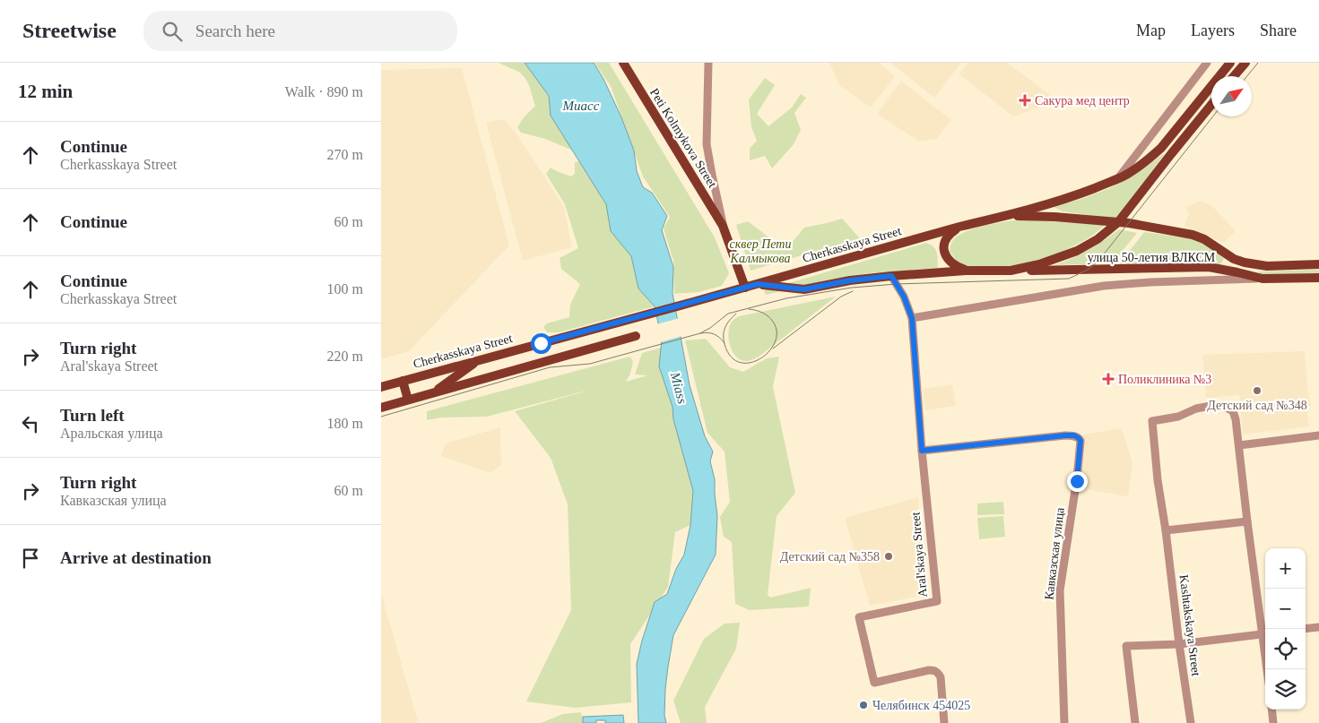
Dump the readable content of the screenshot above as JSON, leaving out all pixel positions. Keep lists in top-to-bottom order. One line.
{"streets":{"main road":["Peti Kolmykova Street","Cherkasskaya Street","улица 50-летия ВЛКСМ"],"street":["Кавказская улица","Aral'skaya Street","Kashtakskaya Street"]},"crossings":[["Peti Kolmykova Street","Cherkasskaya Street"],["Cherkasskaya Street","улица 50-летия ВЛКСМ"],["Кавказская улица","Aral'skaya Street"]],"water":["Миасс","Miass"],"parks":["сквер Пети Калмыкова"],"places":{"health":["Сакура мед центр","Поликлиника №3"],"other":["Детский сад №348","Детский сад №358","Челябинск 454025"]},"north":"top right","page":{"header":"Streetwise","search":"Search here","nav":["Map","Layers","Share"],"heading":["12 min","Walk · 890 m"],"list":[["Continue","Cherkasskaya Street","270 m"],["Continue","60 m"],["Continue","Cherkasskaya Street","100 m"],["Turn right","Aral'skaya Street","220 m"],["Turn left","Аральская улица","180 m"],["Turn right","Кавказская улица","60 m"],"Arrive at destination"],"map_buttons":["+","−"]}}
